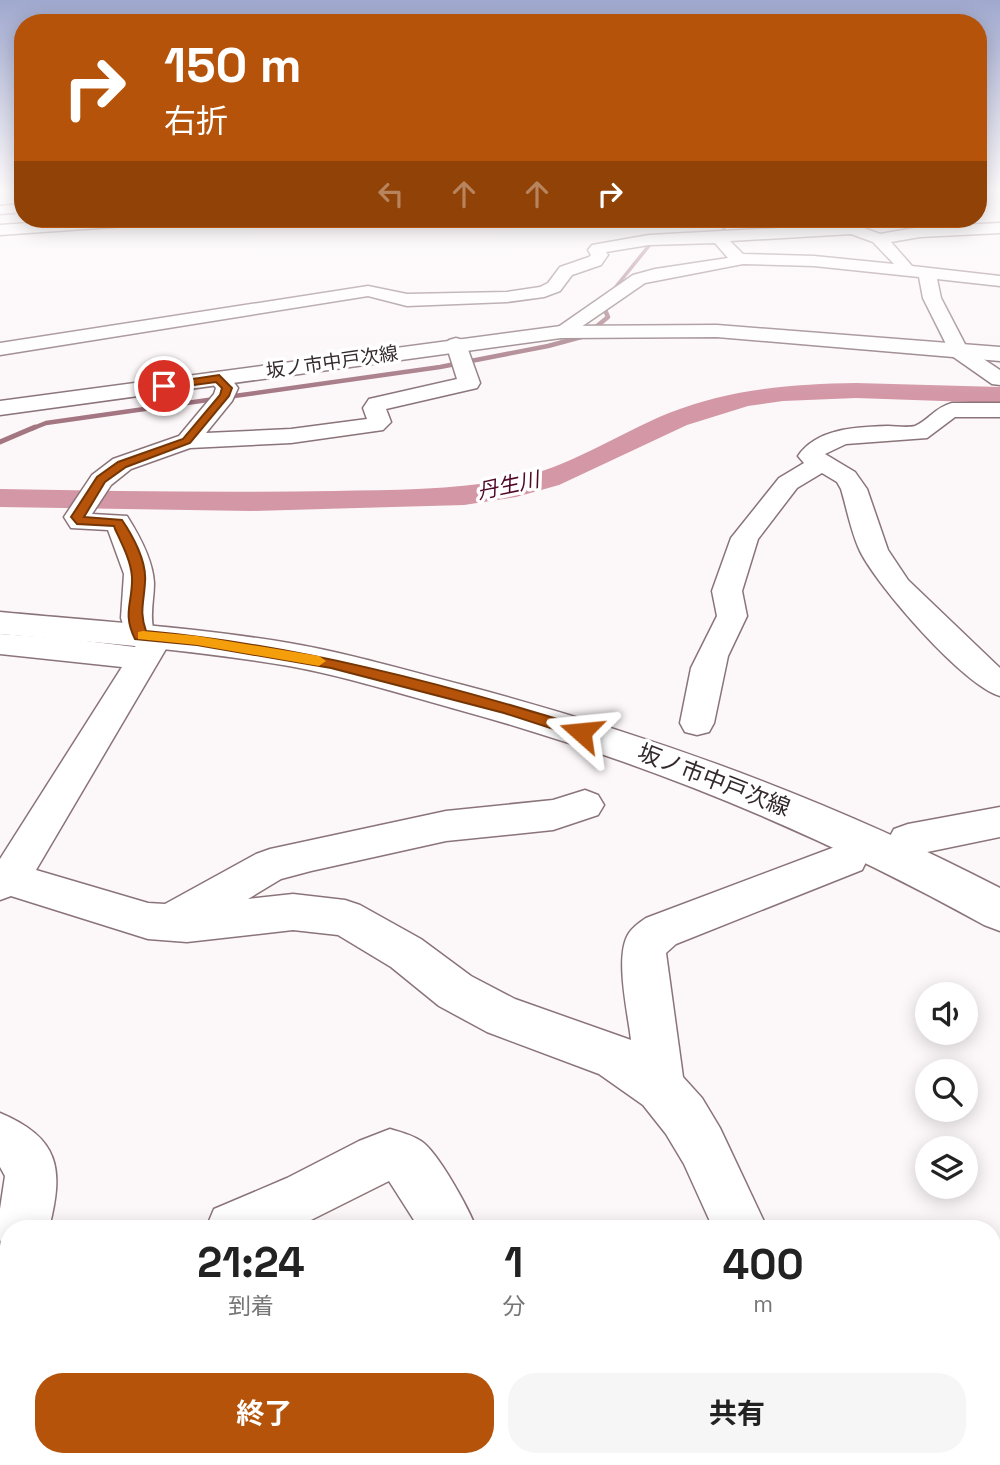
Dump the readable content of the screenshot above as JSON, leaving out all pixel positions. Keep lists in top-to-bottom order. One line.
{"streets":{"main road":["坂ノ市中戸次線"]},"water":["丹生川"],"page":{"turn":["150 m","右折"],"eta":["21:24","到着","1","分","400","m"],"buttons":["終了","共有"]}}
